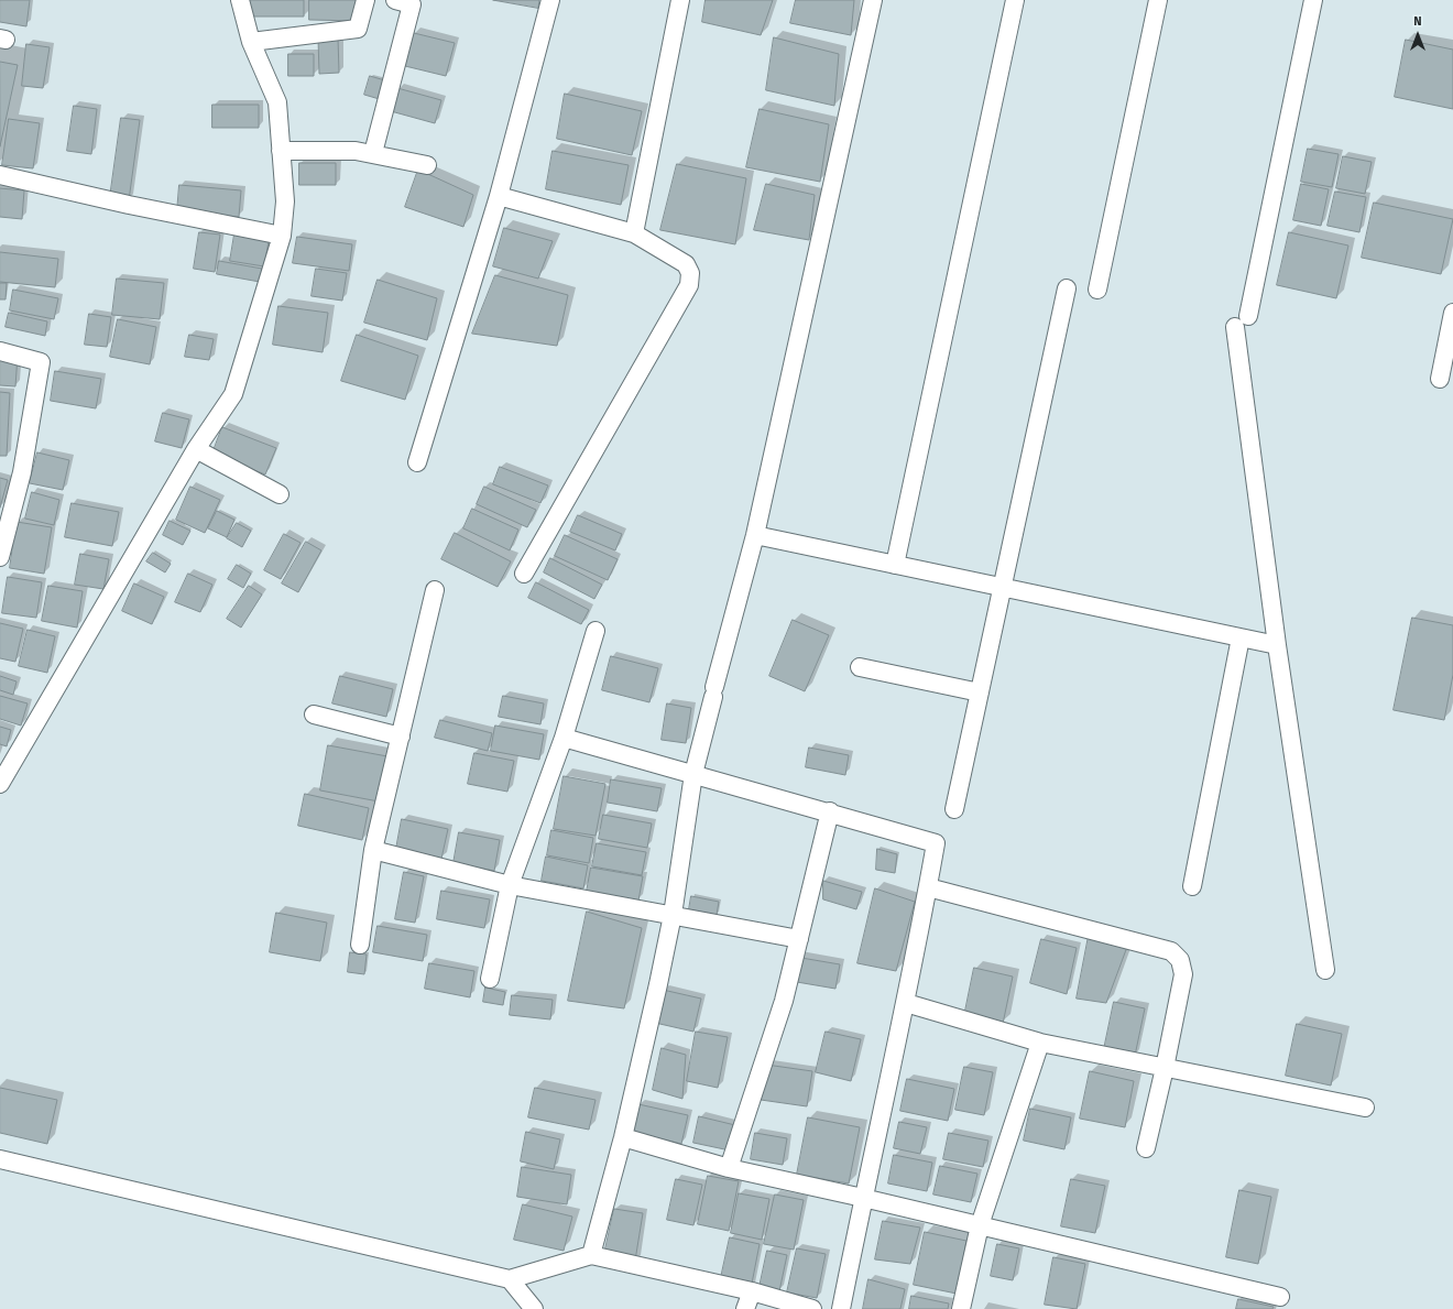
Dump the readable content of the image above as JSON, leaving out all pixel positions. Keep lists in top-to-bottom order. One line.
{"north":"top"}
